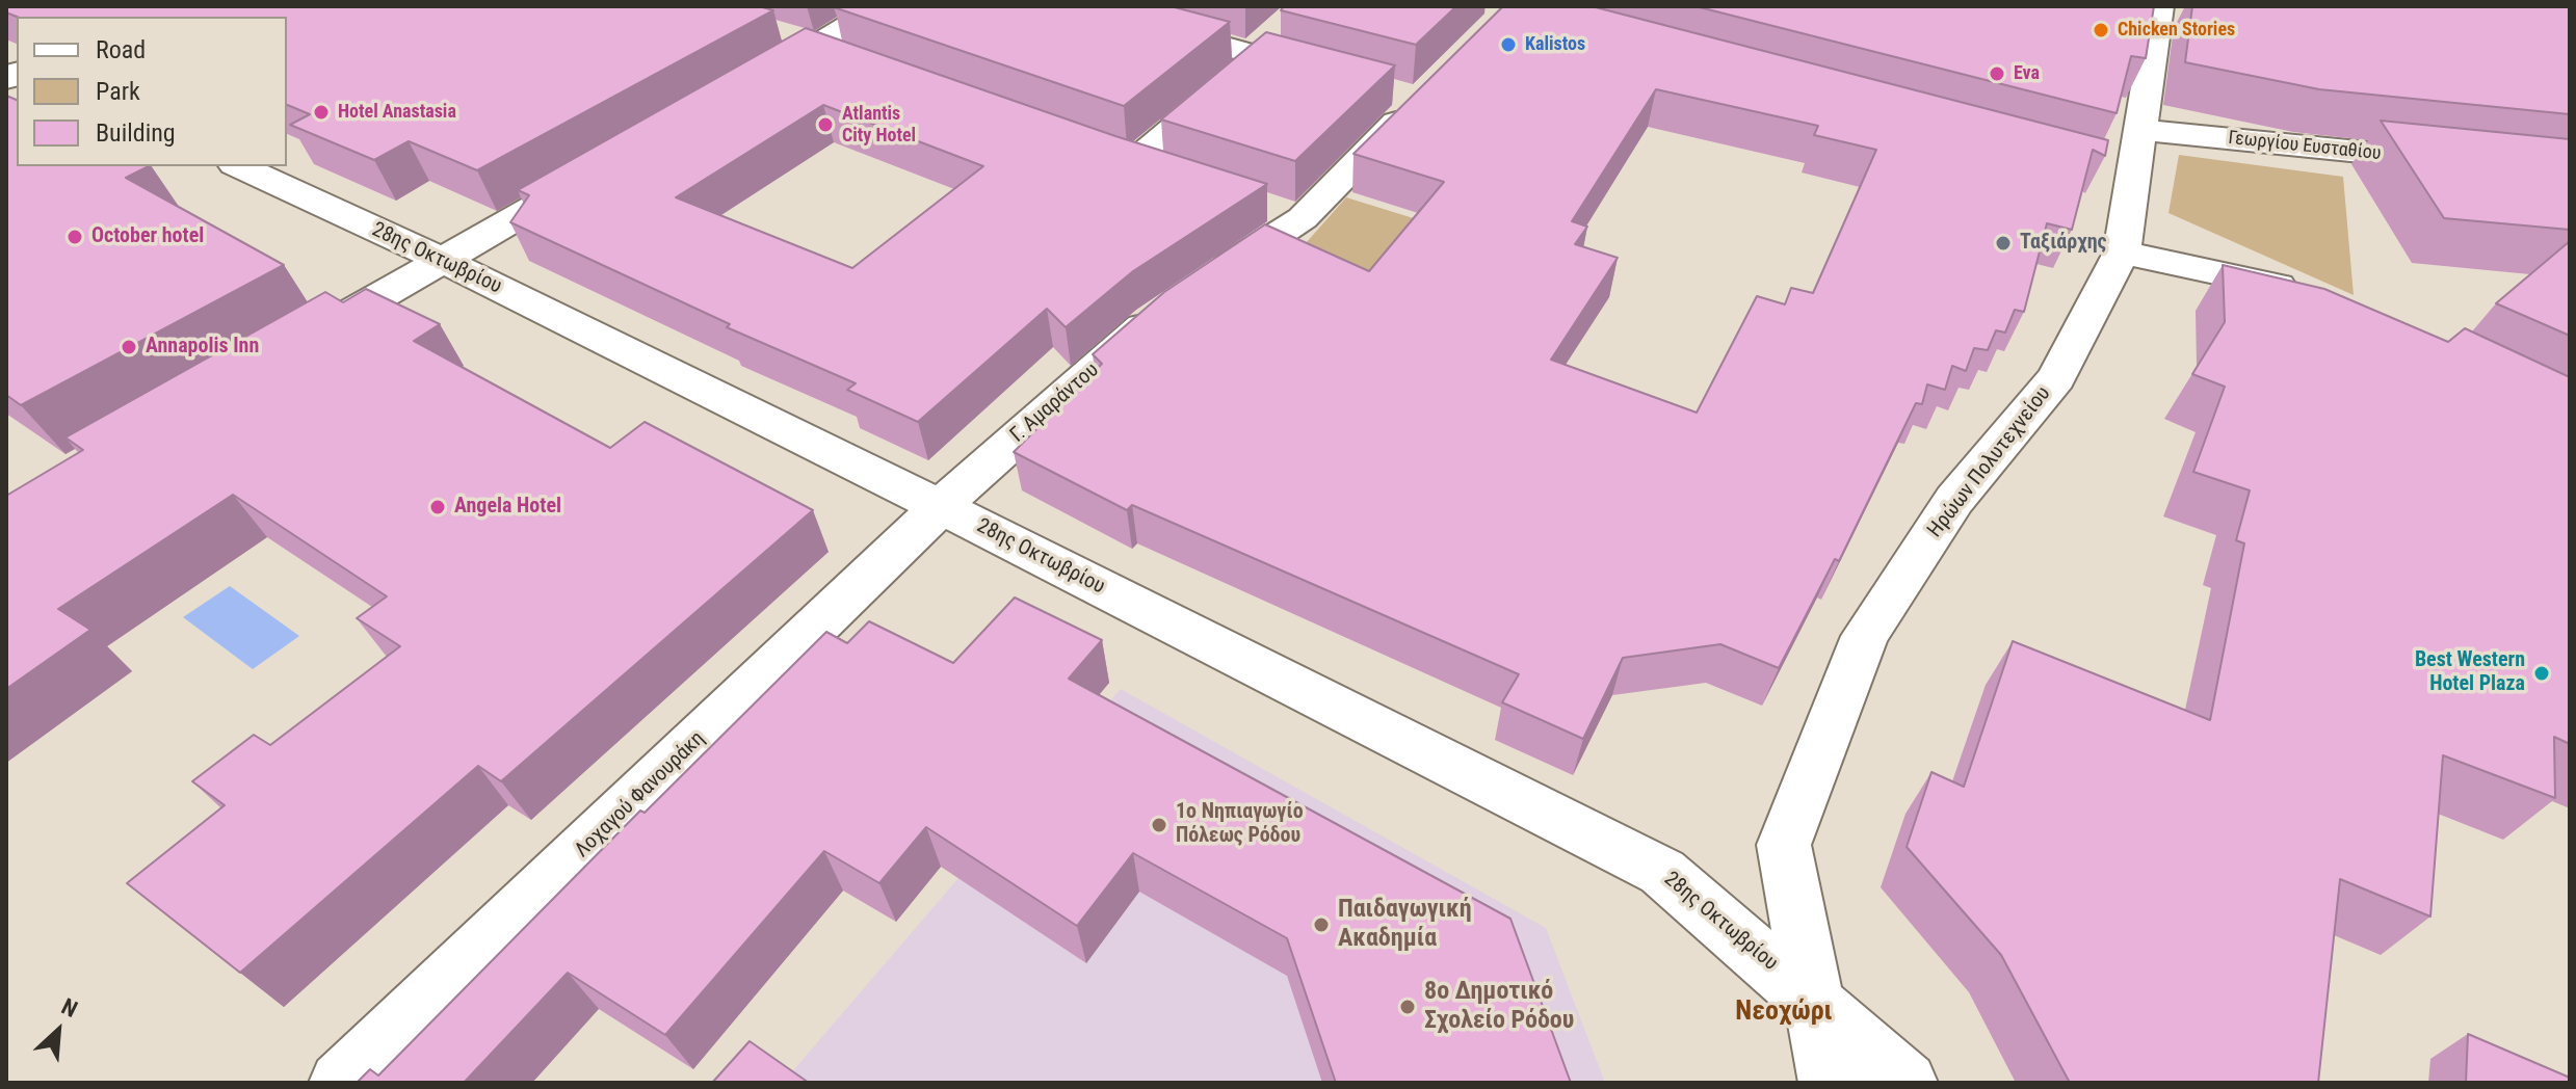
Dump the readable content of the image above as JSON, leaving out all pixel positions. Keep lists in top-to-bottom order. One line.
{"streets":{"street":["Γεωργίου Ευσταθίου","28ης Οκτωβρίου","Γ. Αμαράντου","Ηρώων Πολυτεχνείου","Λοχαγού Φανουράκη"]},"crossings":[["Γεωργίου Ευσταθίου","Ηρώων Πολυτεχνείου"],["28ης Οκτωβρίου","Γ. Αμαράντου"],["28ης Οκτωβρίου","Ηρώων Πολυτεχνείου"],["28ης Οκτωβρίου","Λοχαγού Φανουράκη"],["Γ. Αμαράντου","Λοχαγού Φανουράκη"]],"districts":["Νεοχώρι"],"places":["Chicken Stories","Kalistos","Eva","Hotel Anastasia","Atlantis City Hotel","October hotel","Ταξιάρχης","Annapolis Inn","Angela Hotel","Best Western Hotel Plaza","1ο Νηπιαγωγίο Πόλεως Ρόδου","Παιδαγωγική Ακαδημία","8ο Δημοτικό Σχολείο Ρόδου"],"legend":["Road","Park","Building"],"north":"top right"}
